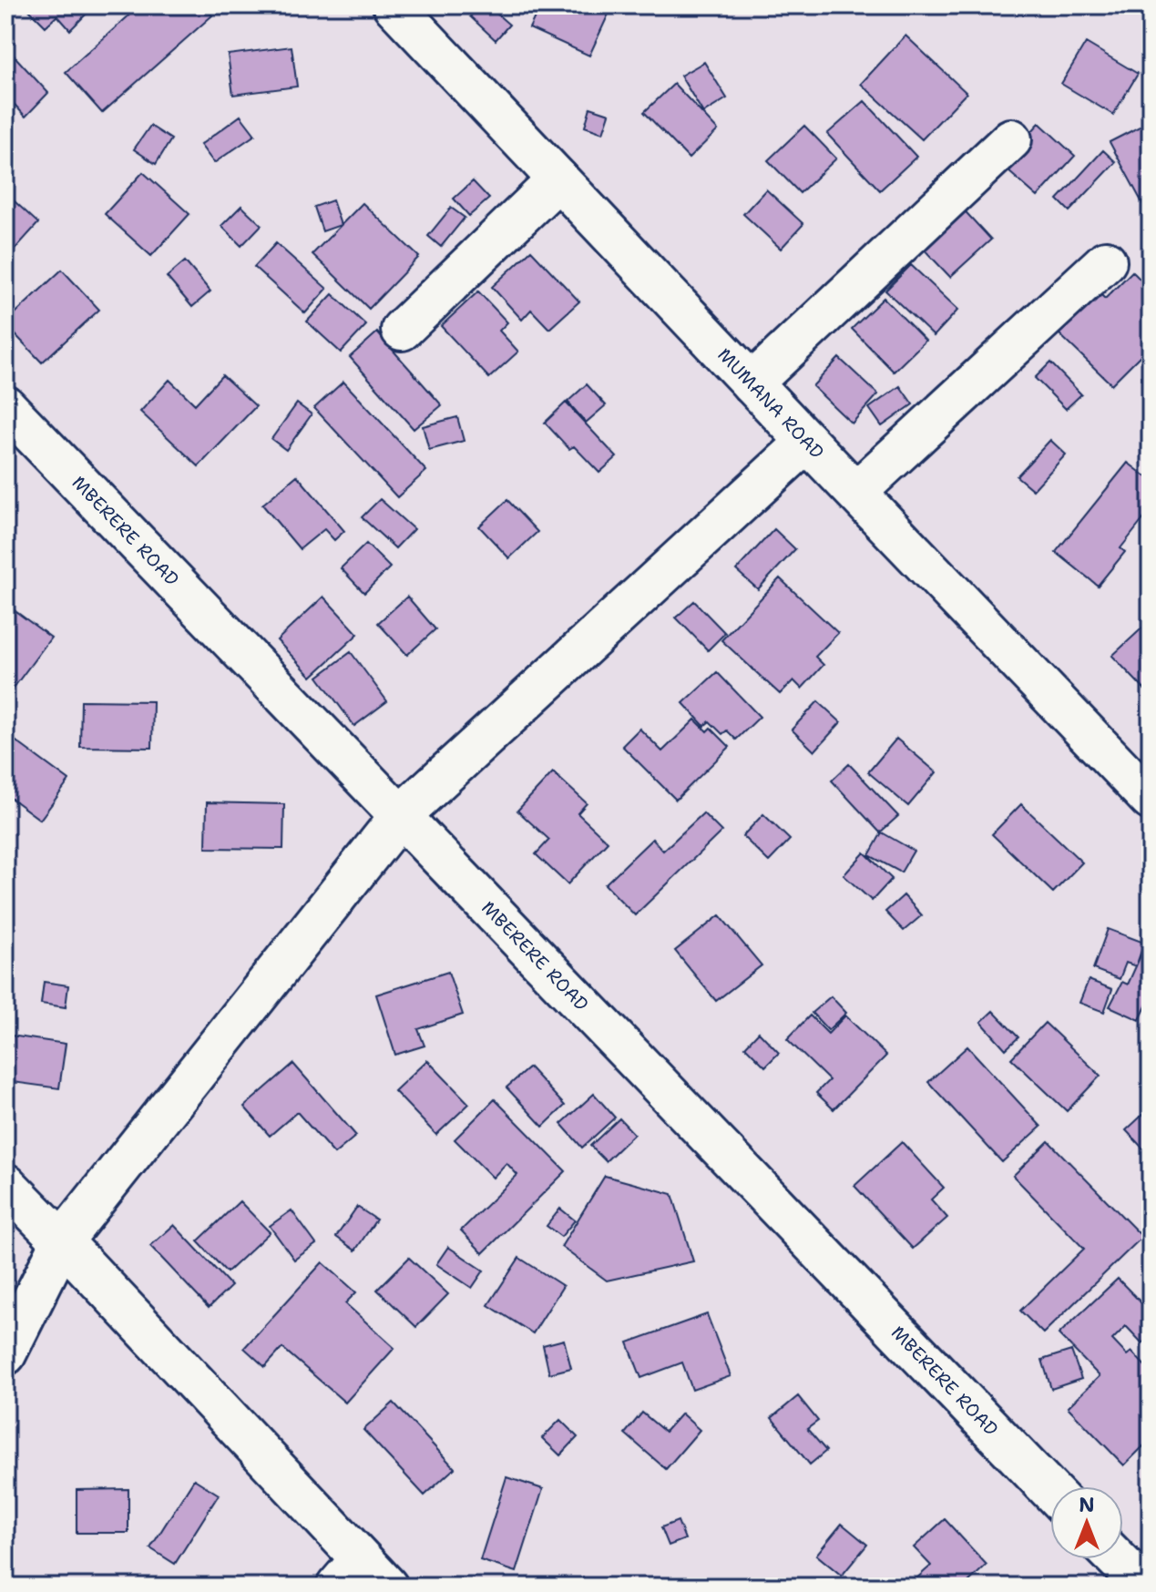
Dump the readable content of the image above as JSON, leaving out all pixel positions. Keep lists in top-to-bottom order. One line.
{"streets":{"street":["MUMANA ROAD","MBERERE ROAD"]},"north":"top"}
